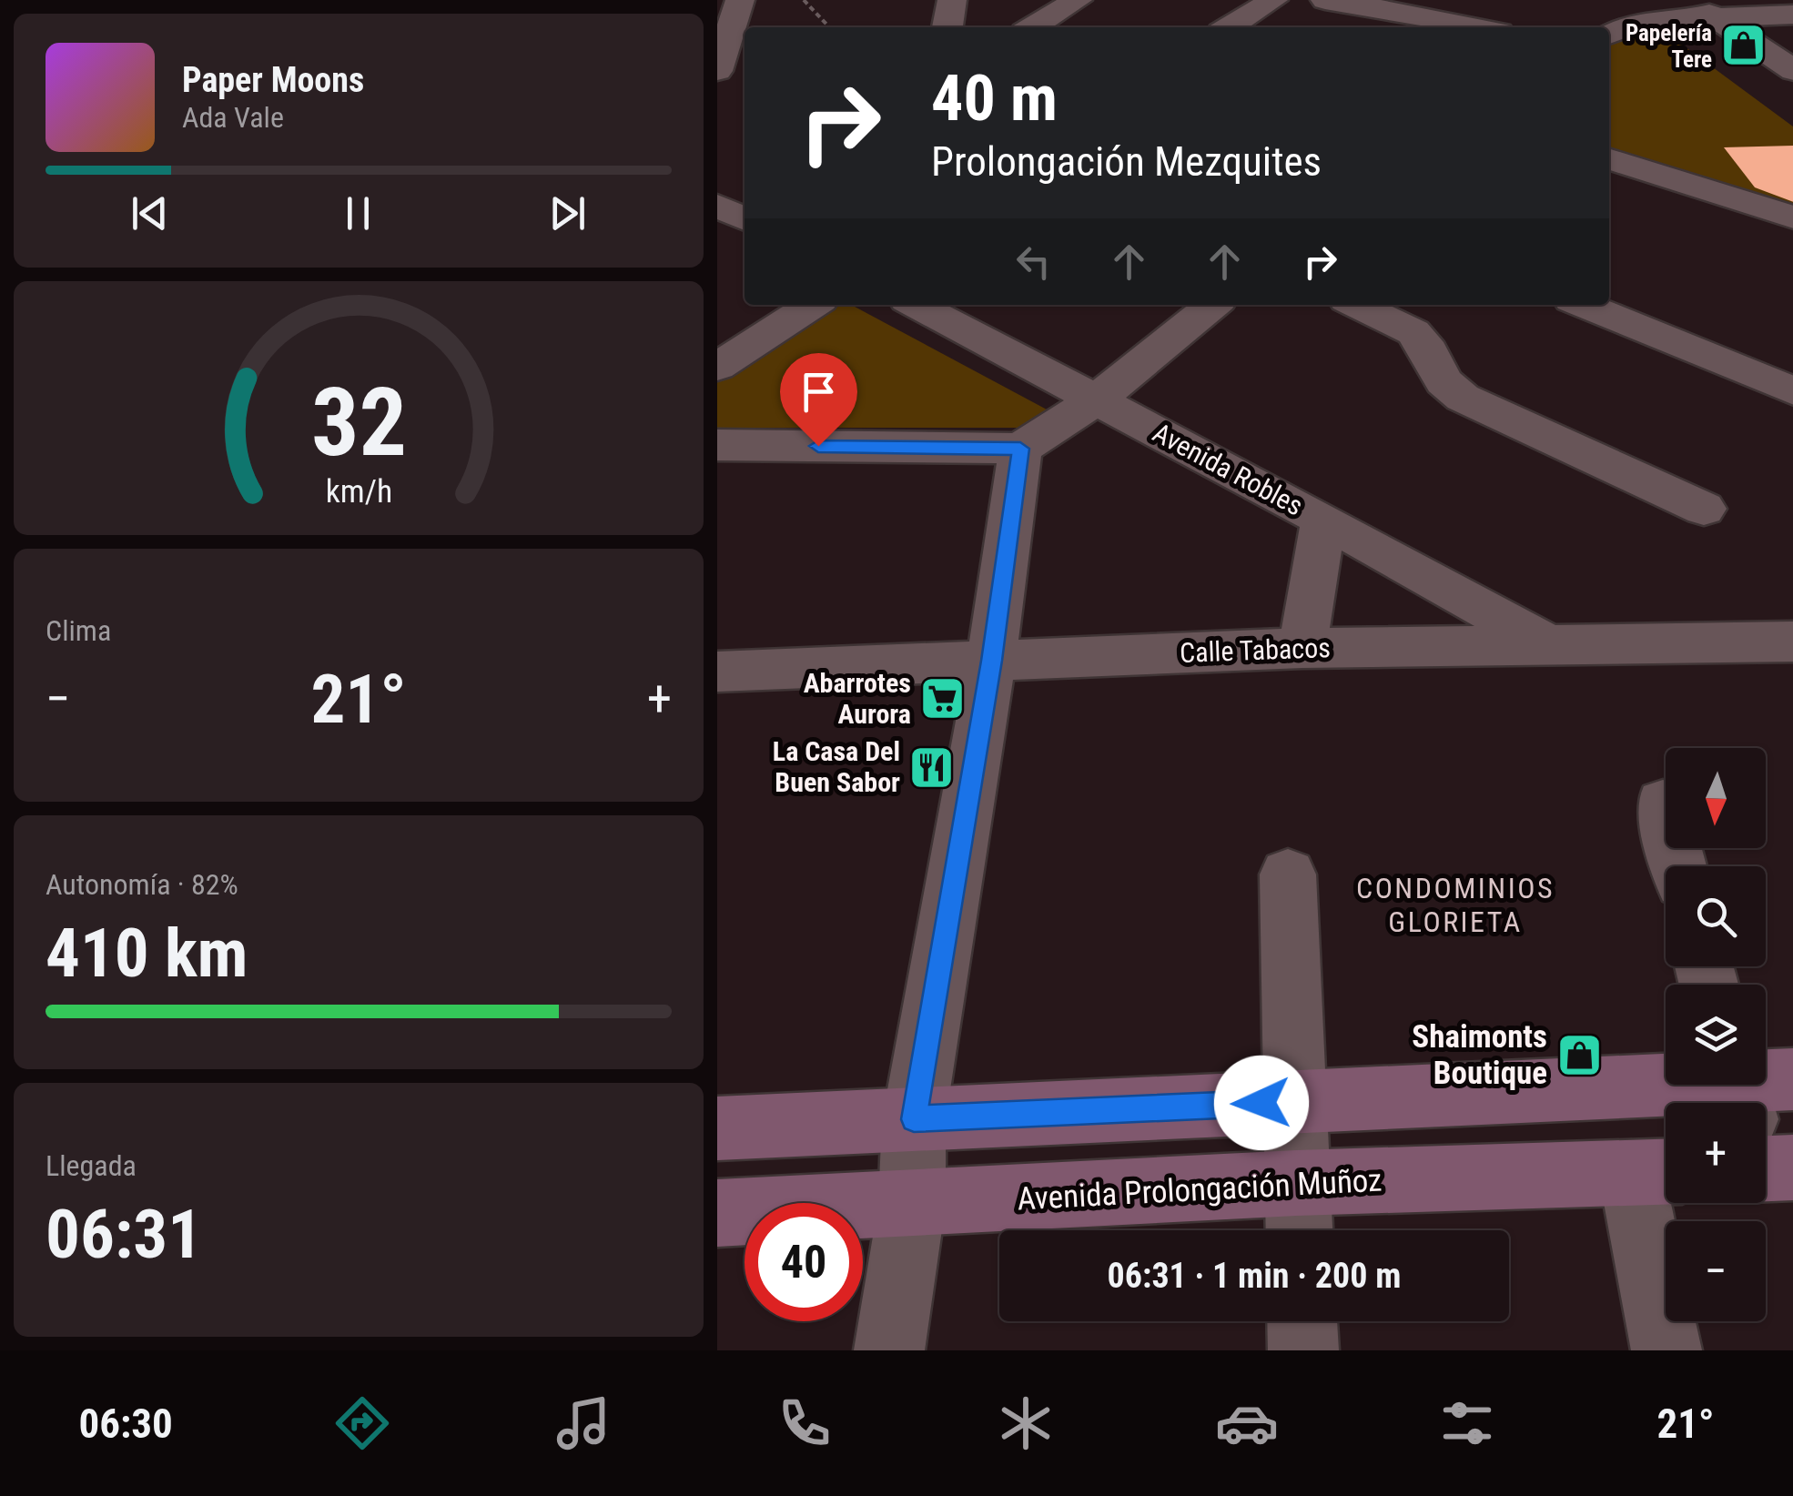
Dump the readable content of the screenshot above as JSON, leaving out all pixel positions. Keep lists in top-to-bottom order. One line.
{"streets":{"street":["Avenida Robles","Calle Tabacos","Avenida Prolongación Muñoz"]},"crossings":[["Avenida Robles","Calle Tabacos"]],"districts":["CONDOMINIOS GLORIETA"],"places":{"shop":["Papelería Tere","Shaimonts Boutique"],"supermarket":["Abarrotes Aurora"],"restaurant":["La Casa Del Buen Sabor"]},"north":"bottom","page":{"turn":["40 m","Prolongación Mezquites"],"song":["Paper Moons","Ada Vale"],"tile":["Clima",["Autonomía · 82%","410 km"],["Llegada","06:31"]],"heat":["−","21°","+"],"map_buttons":["+","−"],"limit":"40","trip":"06:31 · 1 min · 200 m","tabs":["06:30","21°"],"gauge":["32","km/h"]}}
